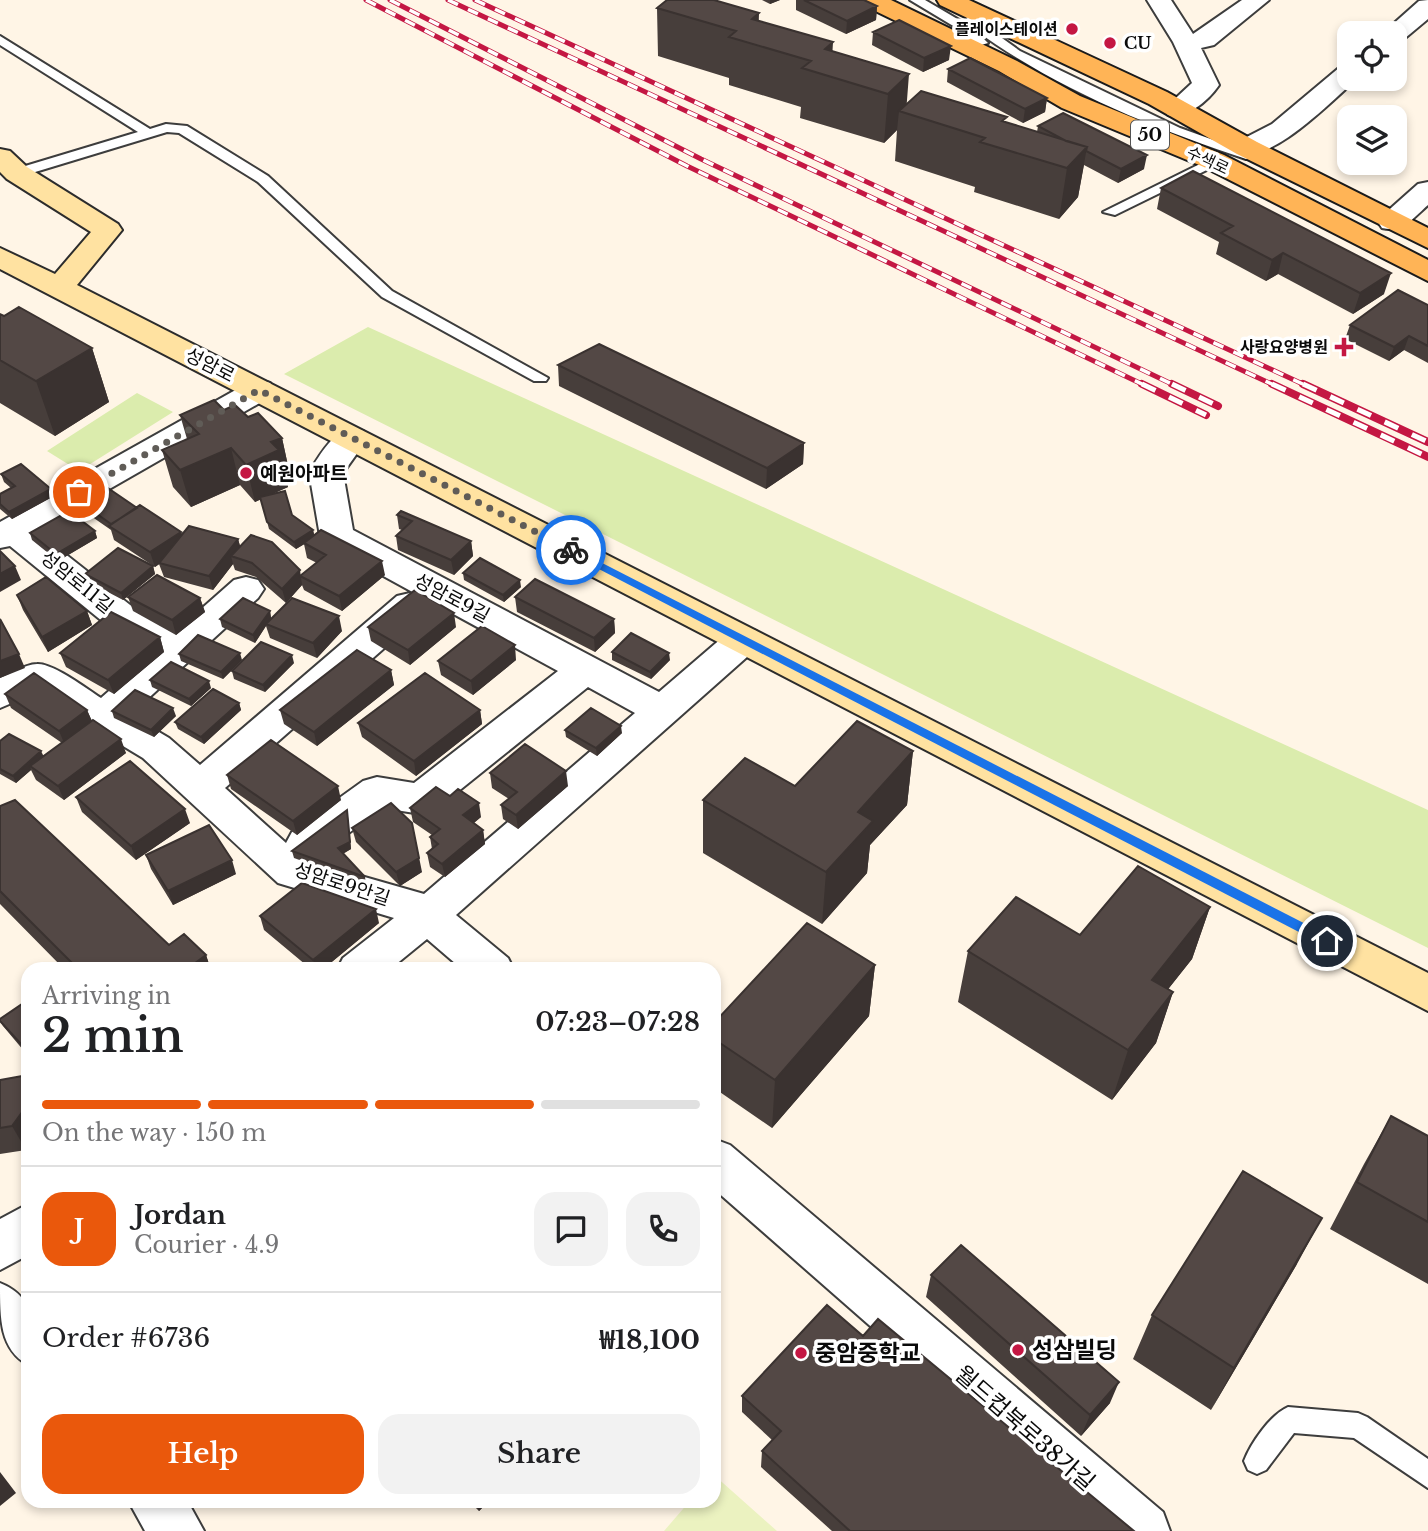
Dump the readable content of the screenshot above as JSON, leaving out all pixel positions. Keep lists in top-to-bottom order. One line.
{"streets":{"main road":["50","수색로","성암로"],"street":["성암로11길","성암로9길","성암로9안길","월드컵북로38가길"]},"crossings":[["성암로","성암로11길"],["성암로","성암로9길"]],"places":{"other":["플레이스테이션","CU","예원아파트","성삼빌딩","중암중학교"],"health":["사랑요양병원"]},"page":{"heading":["2 min","Arriving in","07:23–07:28"],"panel":["Jordan","Courier · 4.9","Order #6736","₩18,100"],"bar":"On the way · 150 m","round":"J","buttons":["Help","Share"]}}
